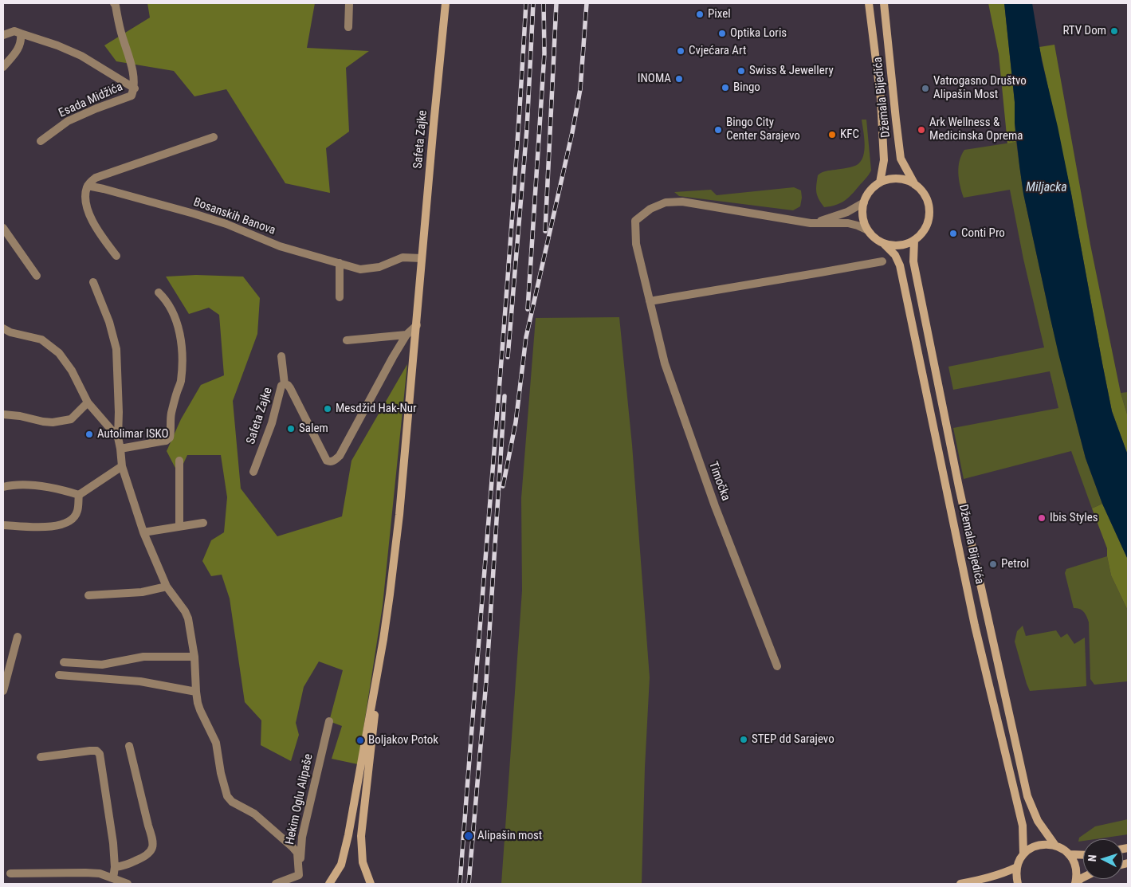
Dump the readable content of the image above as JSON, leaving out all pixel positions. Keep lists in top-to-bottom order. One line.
{"streets":{"street":["Džemala Bijedića","Esada Midžića","Safeta Zajke","Bosanskih Banova","Timočka","Hekim Oglu Alipaše"]},"crossings":[["Džemala Bijedića","Timočka"],["Safeta Zajke","Bosanskih Banova"]],"water":["Miljacka"],"places":["Pixel","RTV Dom","Optika Loris","Cvjećara Art","Swiss & Jewellery","INOMA","Bingo","Vatrogasno Društvo Alipašin Most","Bingo City Center Sarajevo","Ark Wellness & Medicinska Oprema","KFC","Conti Pro","Mesdžid Hak-Nur","Salem","Autolimar ISKO","Ibis Styles","Petrol","STEP dd Sarajevo","Boljakov Potok","Alipašin most"],"north":"left"}
